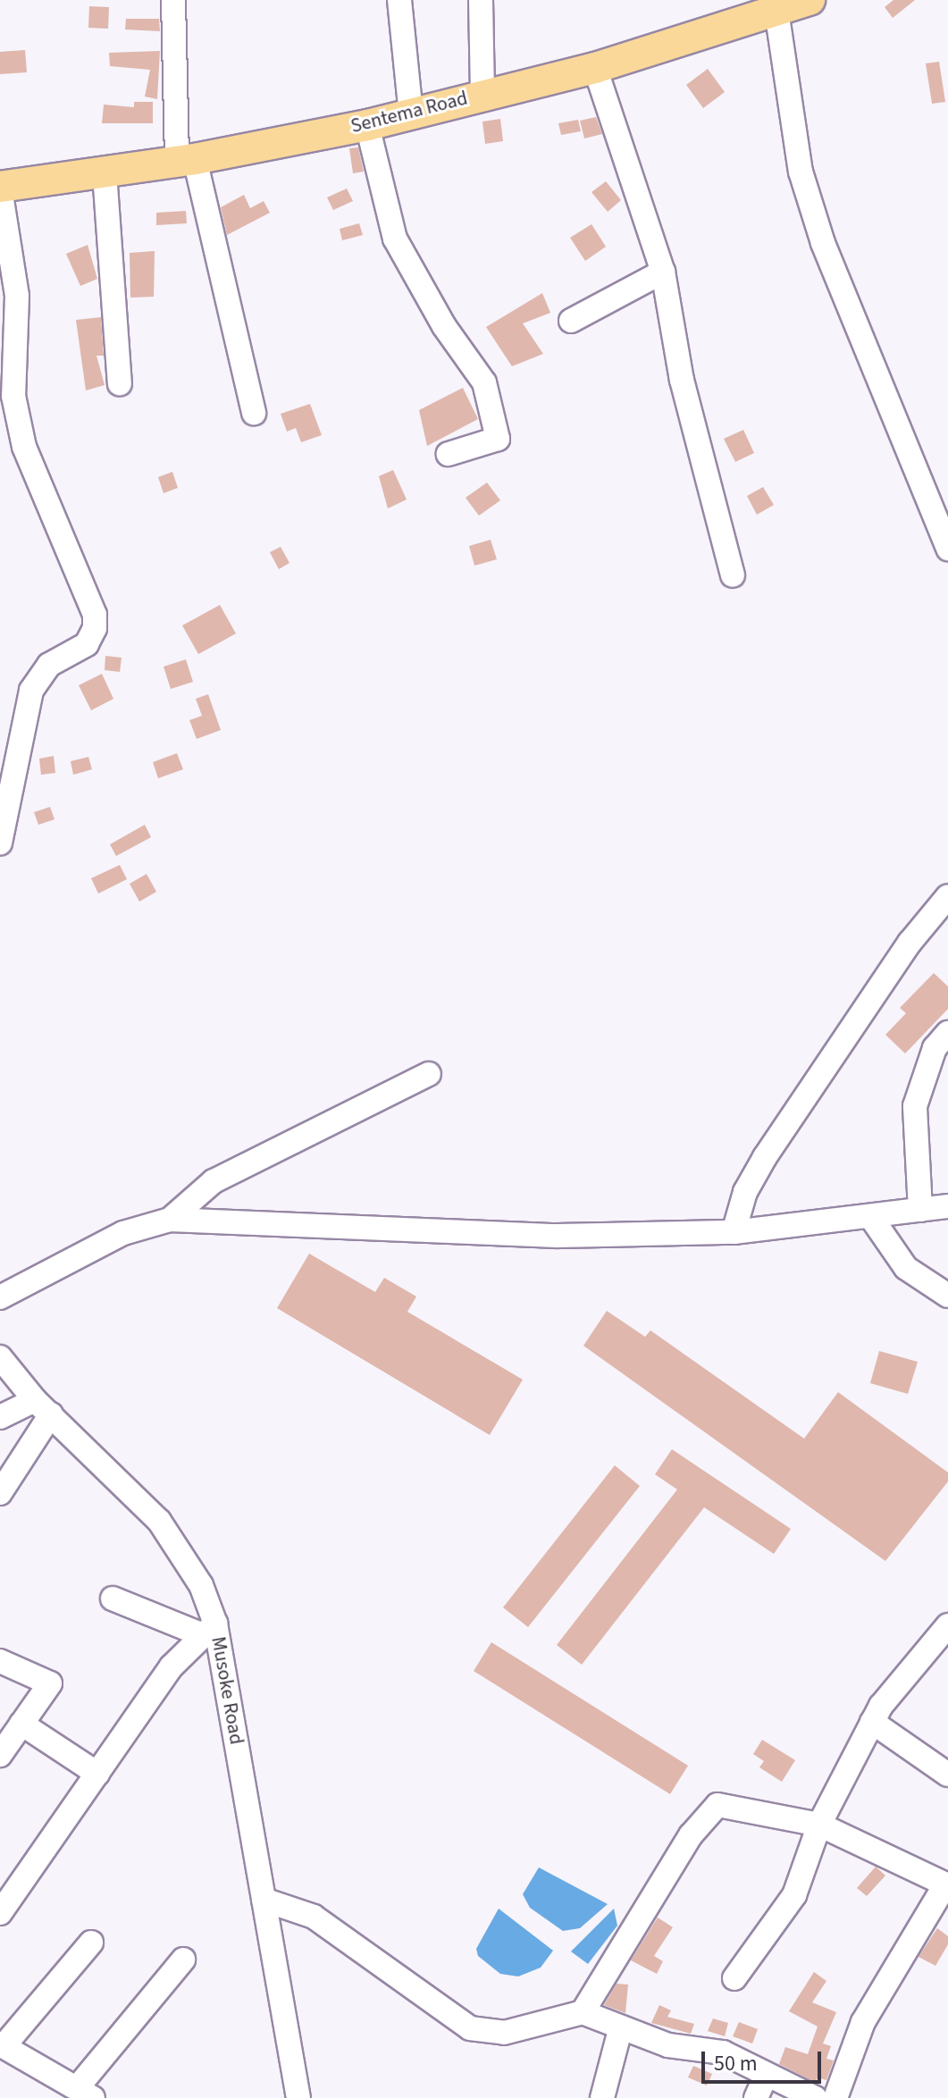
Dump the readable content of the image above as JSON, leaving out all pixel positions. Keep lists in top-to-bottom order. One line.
{"streets":{"main road":["Sentema Road"],"street":["Musoke Road"]},"scale_bar":"50 m"}
